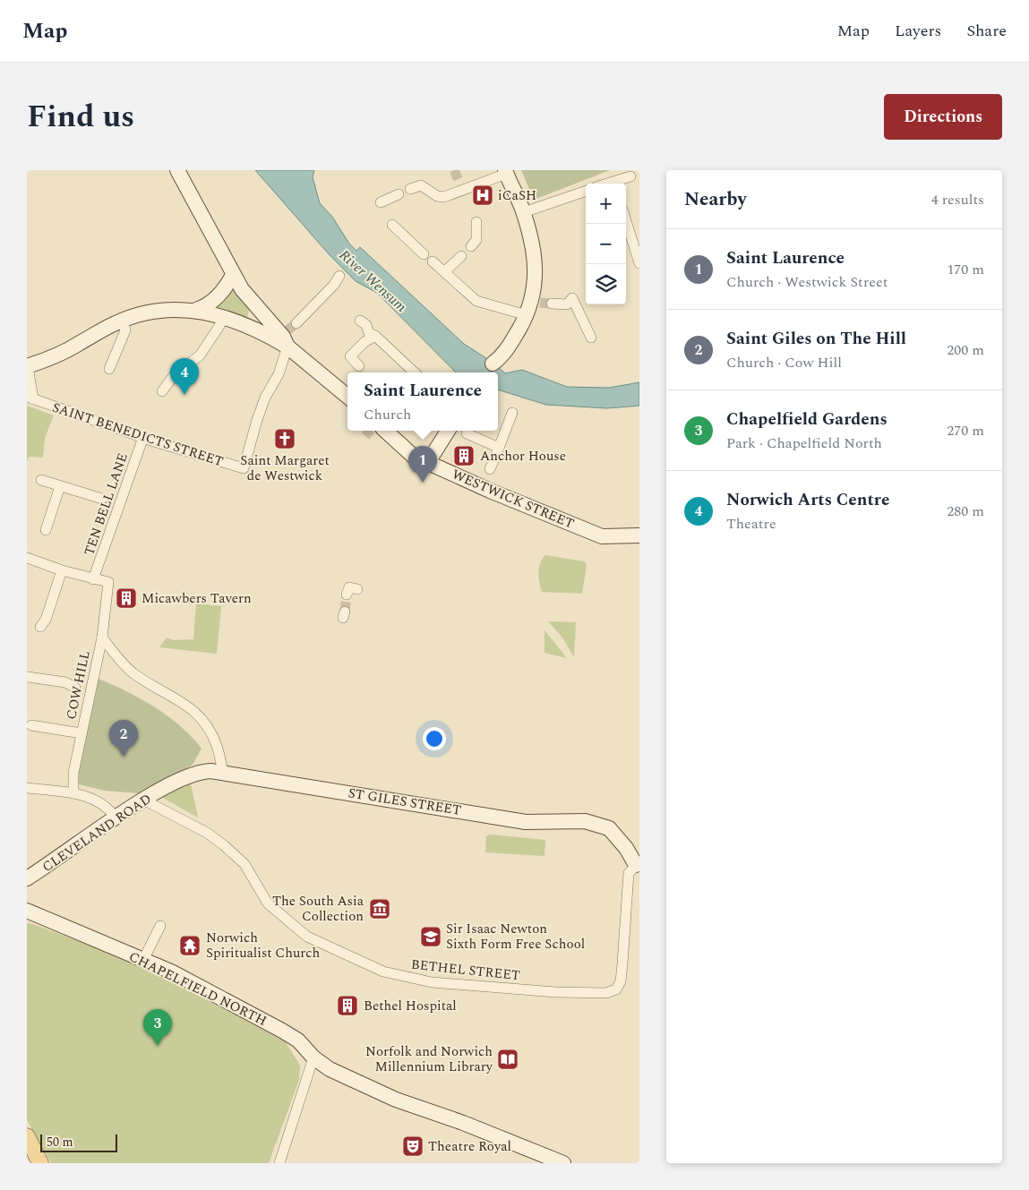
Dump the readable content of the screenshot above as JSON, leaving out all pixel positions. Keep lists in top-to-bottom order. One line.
{"streets":{"street":["SAINT BENEDICTS STREET","WESTWICK STREET","TEN BELL LANE","COW HILL","ST GILES STREET","CLEVELAND ROAD","BETHEL STREET","CHAPELFIELD NORTH"]},"crossings":[["SAINT BENEDICTS STREET","TEN BELL LANE"],["TEN BELL LANE","COW HILL"],["ST GILES STREET","CLEVELAND ROAD"],["ST GILES STREET","BETHEL STREET"],["CLEVELAND ROAD","BETHEL STREET"]],"water":["River Wensum"],"places":{"hospital":["iCaSH"],"church":["Saint Margaret de Westwick"],"building":["Anchor House","Micawbers Tavern","Bethel Hospital"],"museum":["The South Asia Collection"],"school or university":["Sir Isaac Newton Sixth Form Free School"],"temple":["Norwich Spiritualist Church"],"library":["Norfolk and Norwich Millennium Library"],"theatre":["Theatre Royal"]},"scale_bar":"50 m","page":{"header":"Map","nav":["Map","Layers","Share"],"title":"Find us","buttons":"Directions","heading":["Nearby","4 results"],"map_buttons":["+","−"],"list":[{"mark":"1","name":"Saint Laurence","note":"Church · Westwick Street","value":"170 m"},{"mark":"2","name":"Saint Giles on The Hill","note":"Church · Cow Hill","value":"200 m"},{"mark":"3","name":"Chapelfield Gardens","note":"Park · Chapelfield North","value":"270 m"},{"mark":"4","name":"Norwich Arts Centre","note":"Theatre","value":"280 m"}],"pins":["4","1","2","3"],"popup":["Saint Laurence","Church"],"scale":"50 m"}}
